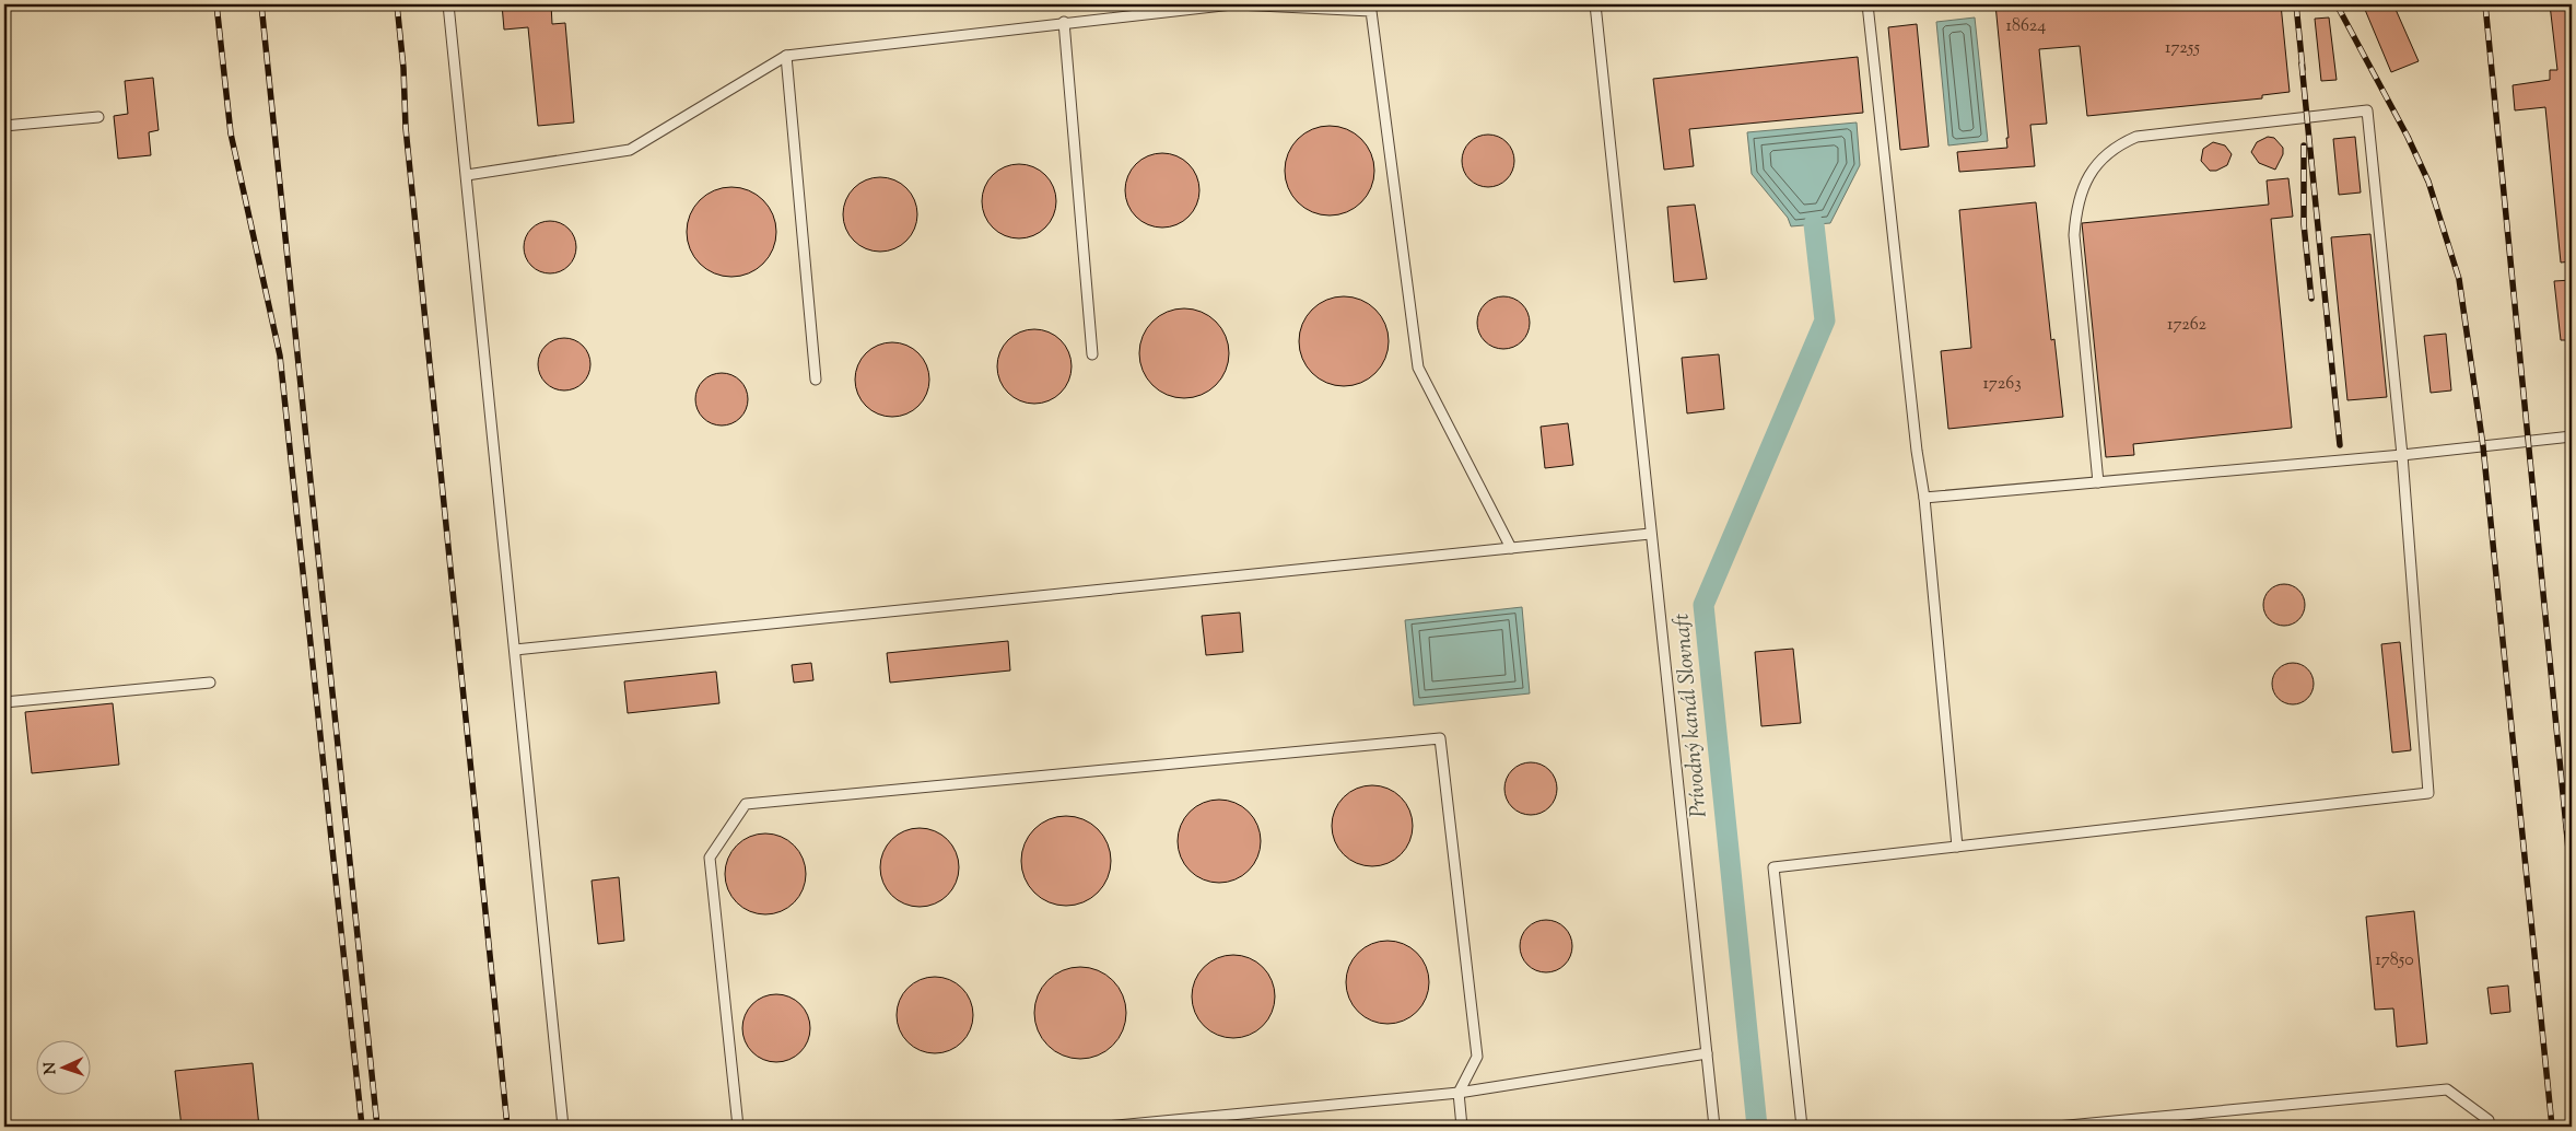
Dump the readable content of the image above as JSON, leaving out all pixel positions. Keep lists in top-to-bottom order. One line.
{"water":["Prívodný kanál Slovnaft"],"house_numbers":["18624","17255","17262","17263","17850"],"north":"left"}
